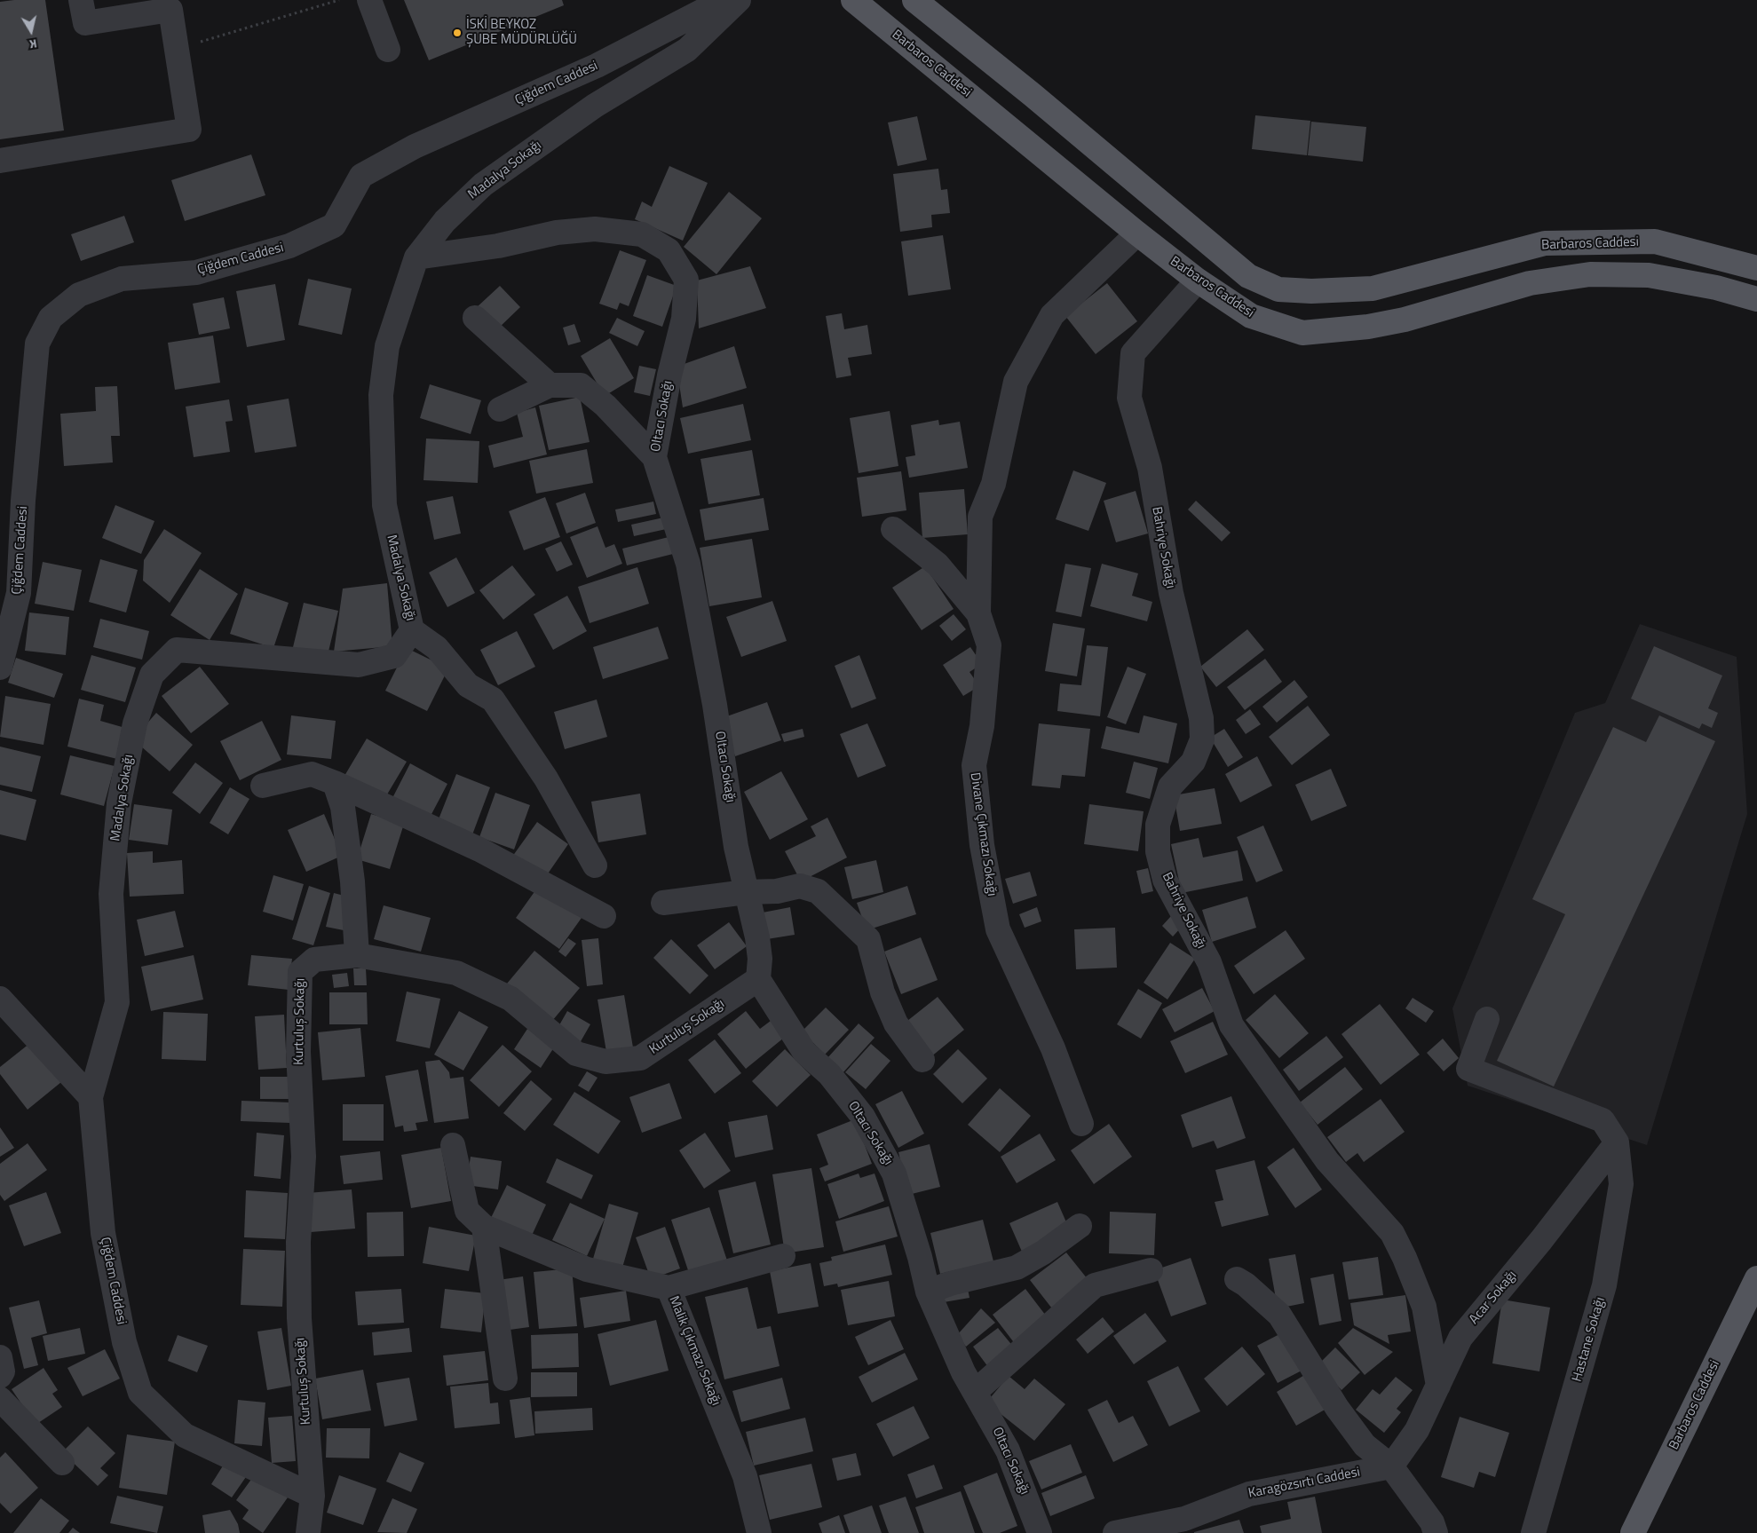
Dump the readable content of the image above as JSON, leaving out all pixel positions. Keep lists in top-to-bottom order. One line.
{"streets":{"main road":["Barbaros Caddesi"],"street":["Çiğdem Caddesi","Madalya Sokağı","Oltacı Sokağı","Bahriye Sokağı","Divane Çıkmazı Sokağı","Kurtuluş Sokağı","Acar Sokağı","Hastane Sokağı","Malik Çıkmazı Sokağı","Karagözsırtı Caddesi"]},"crossings":[["Barbaros Caddesi","Bahriye Sokağı"],["Barbaros Caddesi","Divane Çıkmazı Sokağı"],["Çiğdem Caddesi","Madalya Sokağı"],["Çiğdem Caddesi","Kurtuluş Sokağı"],["Madalya Sokağı","Oltacı Sokağı"],["Oltacı Sokağı","Kurtuluş Sokağı"],["Bahriye Sokağı","Acar Sokağı"],["Acar Sokağı","Hastane Sokağı"],["Acar Sokağı","Karagözsırtı Caddesi"]],"places":["İSKİ BEYKOZ ŞUBE MÜDÜRLÜĞÜ"],"north":"bottom"}
